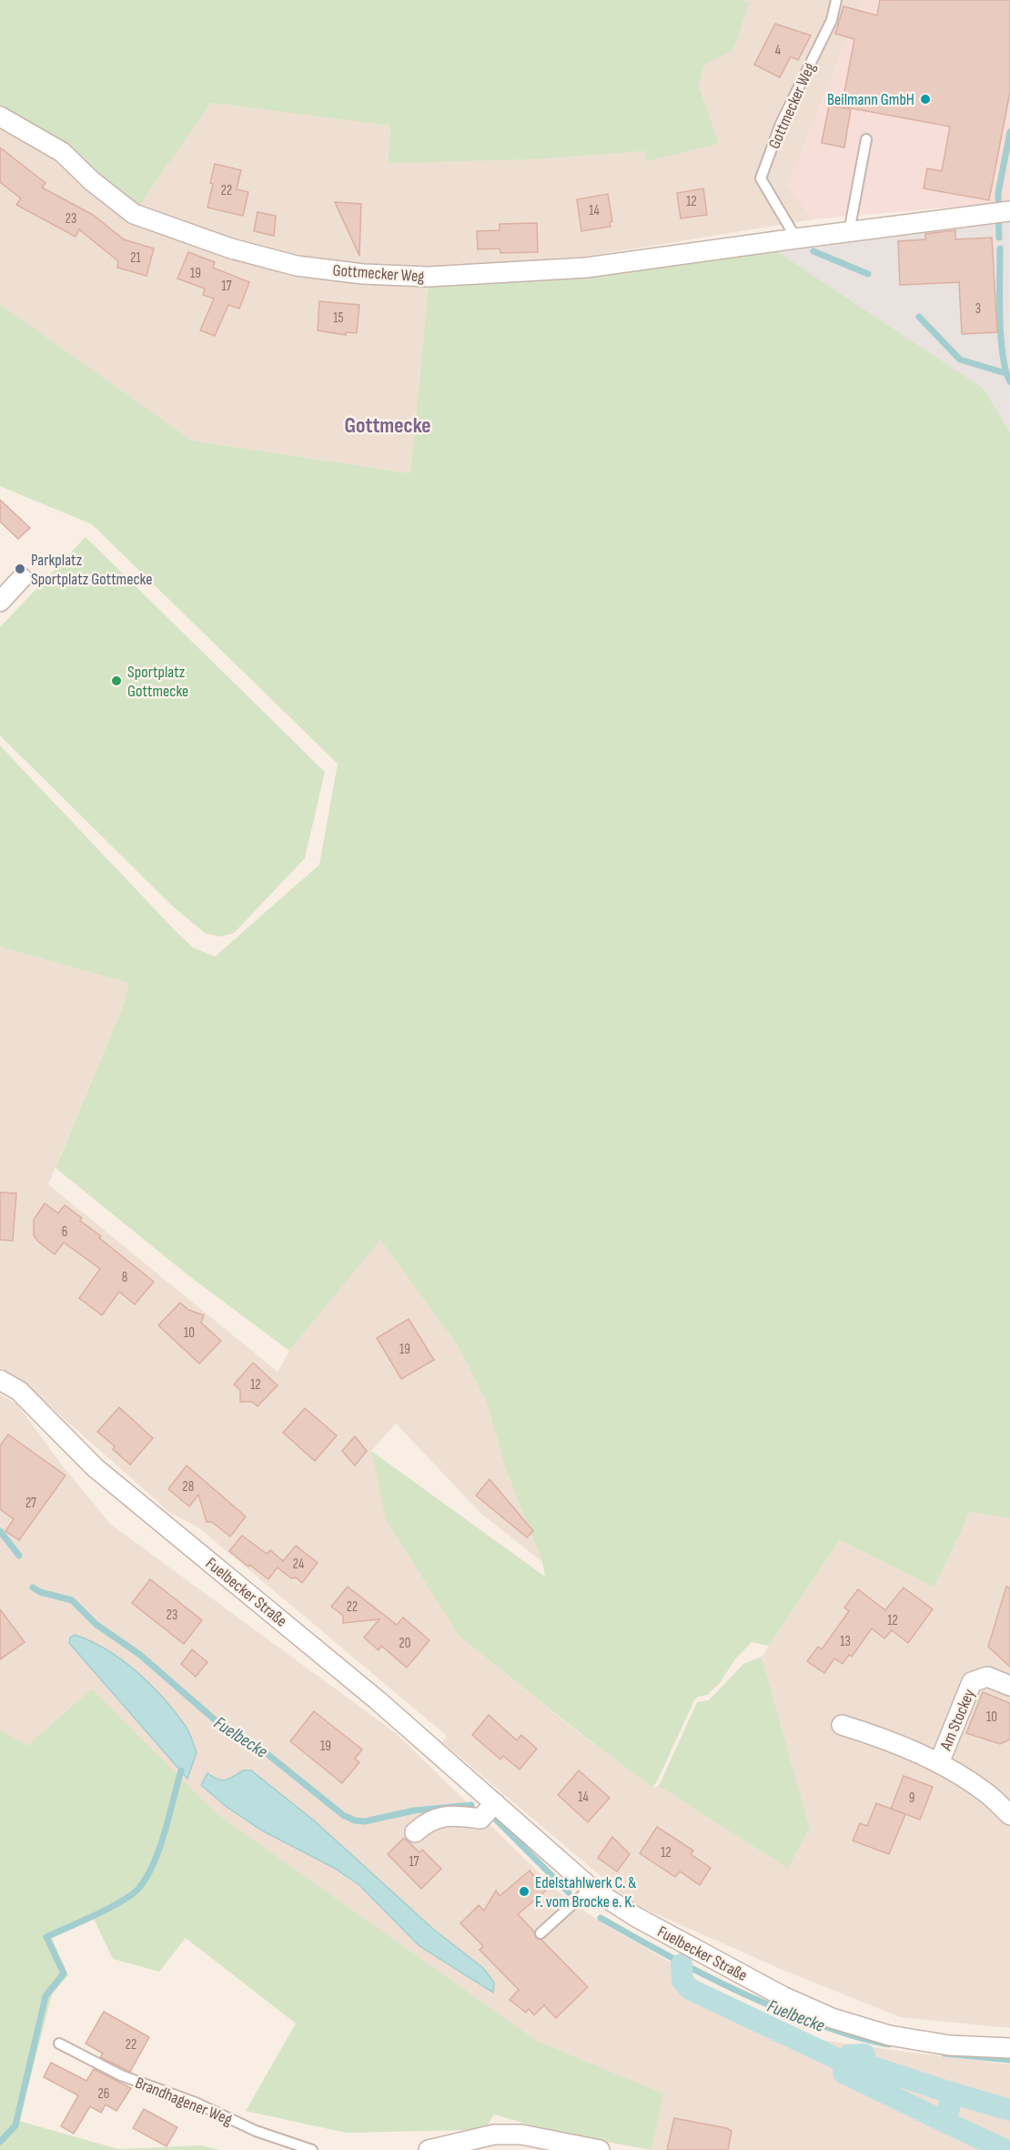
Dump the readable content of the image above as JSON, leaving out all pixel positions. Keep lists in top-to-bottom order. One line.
{"streets":{"street":["Gottmecker Weg","Fuelbecker Straße","Am Stockey"],"lane":["Brandhagener Weg"]},"districts":["Gottmecke"],"water":["Fuelbecke"],"places":["Beilmann GmbH","Parkplatz Sportplatz Gottmecke","Sportplatz Gottmecke","Edelstahlwerk C. & F. vom Brocke e. K."],"house_numbers":["4","22","12","14","23","21","19","17","3","15","6","8","10","19","12","28","27","24","22","23","12","13","20","10","19","14","9","12","17","22","26"]}
